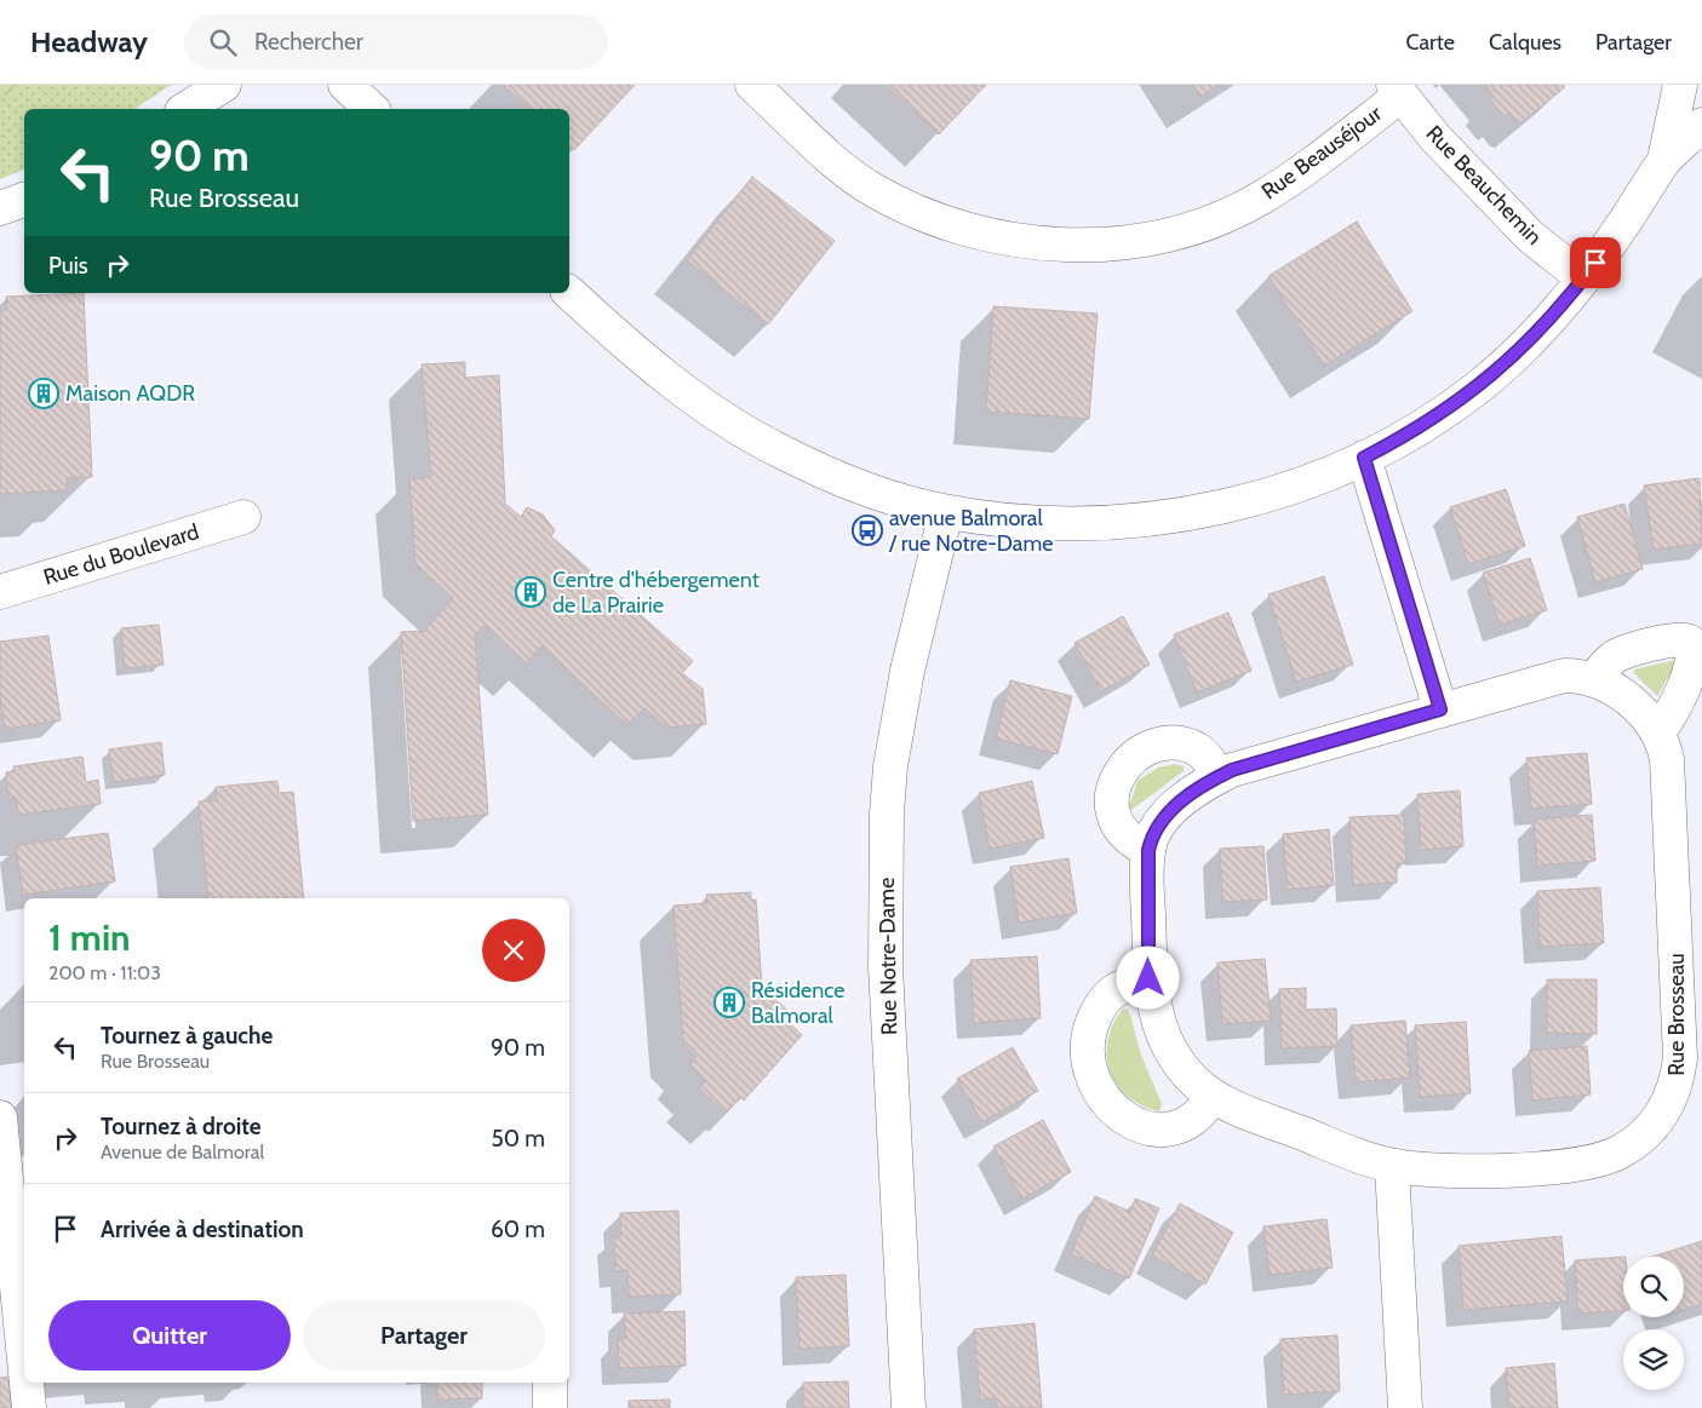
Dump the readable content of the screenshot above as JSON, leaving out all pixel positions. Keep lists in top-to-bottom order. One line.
{"streets":{"street":["Rue Beauséjour","Rue Beauchemin","Rue du Boulevard","Rue Notre-Dame","Rue Brosseau"]},"crossings":[["Rue Beauséjour","Rue Beauchemin"]],"places":{"building":["Maison AQDR","Centre d'hébergement de La Prairie","Résidence Balmoral"],"bus stop":["avenue Balmoral / rue Notre-Dame"]},"page":{"header":"Headway","search":"Rechercher","nav":["Carte","Calques","Partager"],"turn":["90 m","Rue Brosseau"],"then":"Puis","heading":["1 min","200 m · 11:03"],"list":[{"name":"Tournez à gauche","note":"Rue Brosseau","value":"90 m"},{"name":"Tournez à droite","note":"Avenue de Balmoral","value":"50 m"},{"name":"Arrivée à destination","value":"60 m"}],"buttons":["Quitter","Partager"]}}
